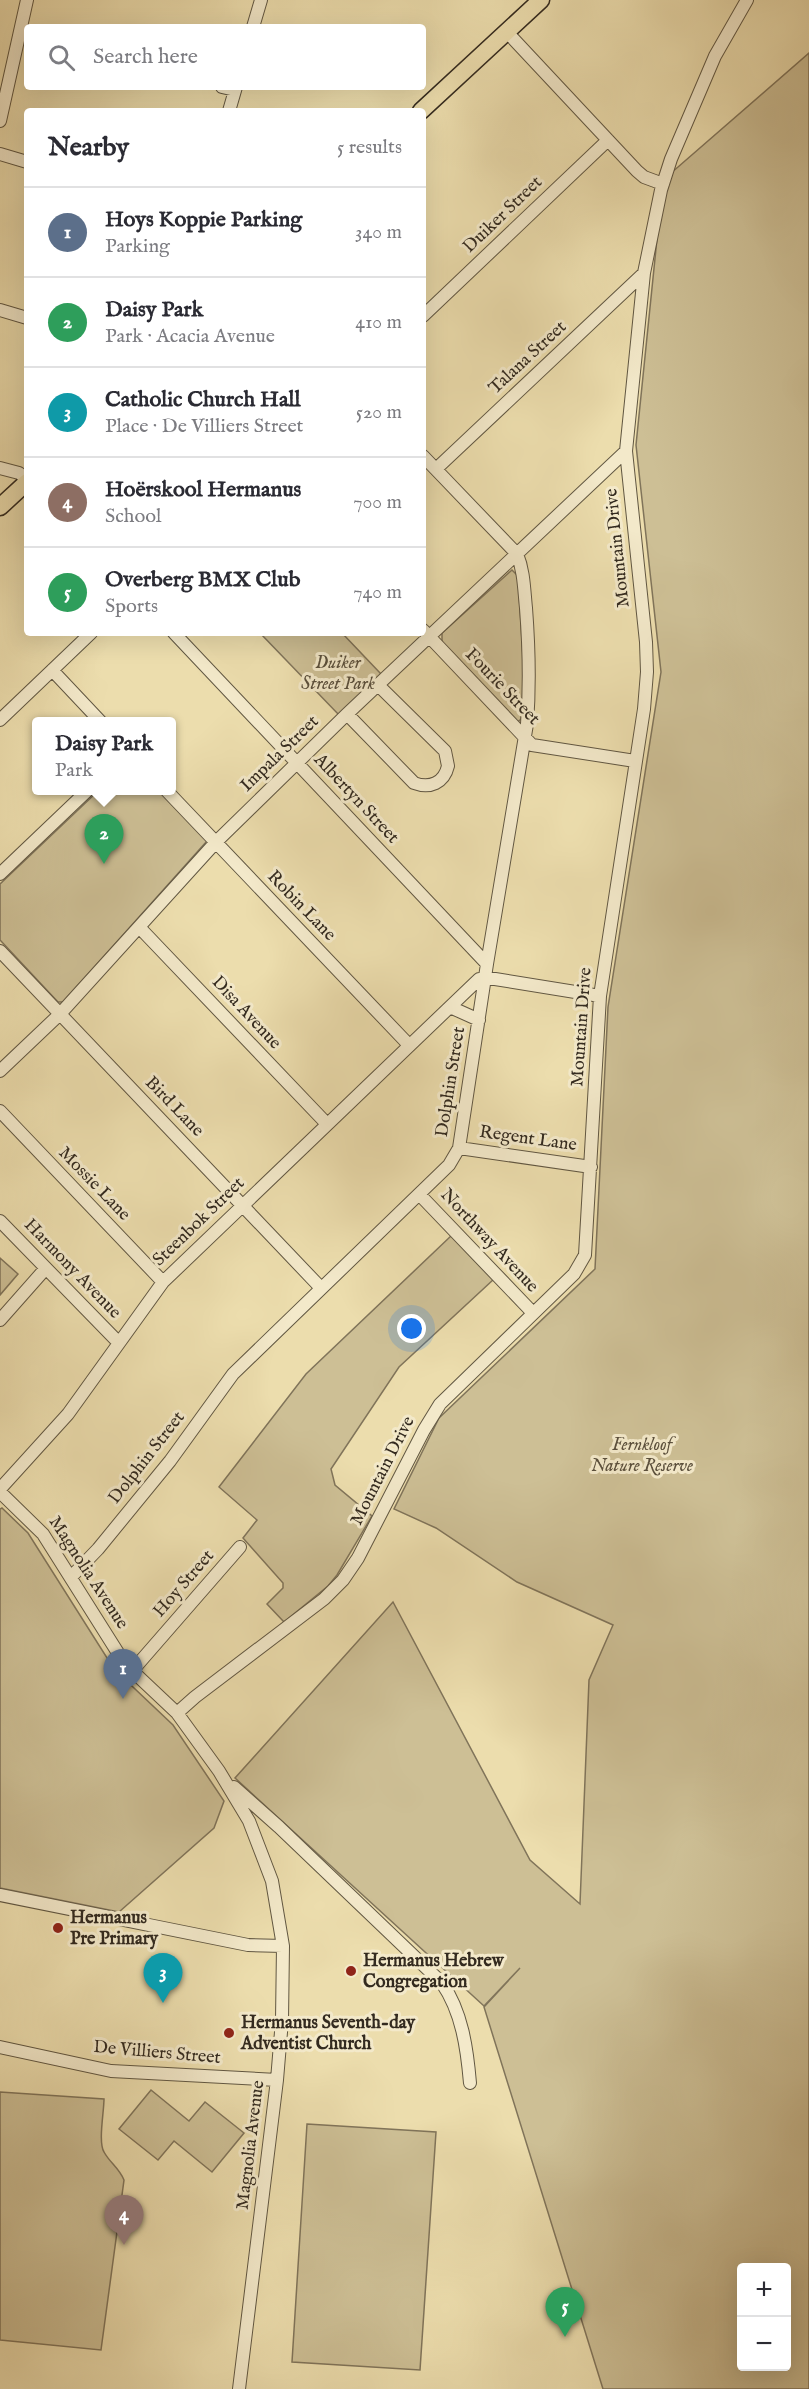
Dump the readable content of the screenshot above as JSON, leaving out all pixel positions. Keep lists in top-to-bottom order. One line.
{"streets":{"street":["Duiker Street","Talana Street","Mountain Drive","Fourie Street","Impala Street","Albertyn Street","Robin Lane","Disa Avenue","Dolphin Street","Bird Lane","Regent Lane","Mossie Lane","Steenbok Street","Northway Avenue","Harmony Avenue","Magnolia Avenue","Hoy Street","De Villiers Street"]},"crossings":[["Talana Street","Mountain Drive"],["Mountain Drive","Fourie Street"],["Mountain Drive","Impala Street"],["Mountain Drive","Regent Lane"],["Mountain Drive","Northway Avenue"],["Mountain Drive","Magnolia Avenue"],["Fourie Street","Impala Street"],["Fourie Street","Dolphin Street"],["Impala Street","Albertyn Street"],["Impala Street","Robin Lane"],["Impala Street","Disa Avenue"],["Impala Street","Dolphin Street"],["Impala Street","Bird Lane"],["Albertyn Street","Dolphin Street"],["Robin Lane","Steenbok Street"],["Disa Avenue","Steenbok Street"],["Dolphin Street","Bird Lane"],["Dolphin Street","Regent Lane"],["Dolphin Street","Steenbok Street"],["Dolphin Street","Northway Avenue"],["Dolphin Street","Magnolia Avenue"],["Bird Lane","Steenbok Street"],["Mossie Lane","Steenbok Street"],["Steenbok Street","Harmony Avenue"],["Steenbok Street","Magnolia Avenue"],["Magnolia Avenue","Hoy Street"],["Magnolia Avenue","De Villiers Street"]],"parks":["Duiker Street Park","Fernkloof Nature Reserve"],"places":["Hermanus Pre Primary","Hermanus Hebrew Congregation","Hermanus Seventh-day Adventist Church"],"page":{"search":"Search here","heading":["Nearby","5 results"],"list":[{"mark":"1","name":"Hoys Koppie Parking","note":"Parking","value":"340 m"},{"mark":"2","name":"Daisy Park","note":"Park · Acacia Avenue","value":"410 m"},{"mark":"3","name":"Catholic Church Hall","note":"Place · De Villiers Street","value":"520 m"},{"mark":"4","name":"Hoërskool Hermanus","note":"School","value":"700 m"},{"mark":"5","name":"Overberg BMX Club","note":"Sports","value":"740 m"}],"popup":["Daisy Park","Park"],"pins":["2","1","3","4","5"],"map_buttons":["+","−"]}}
